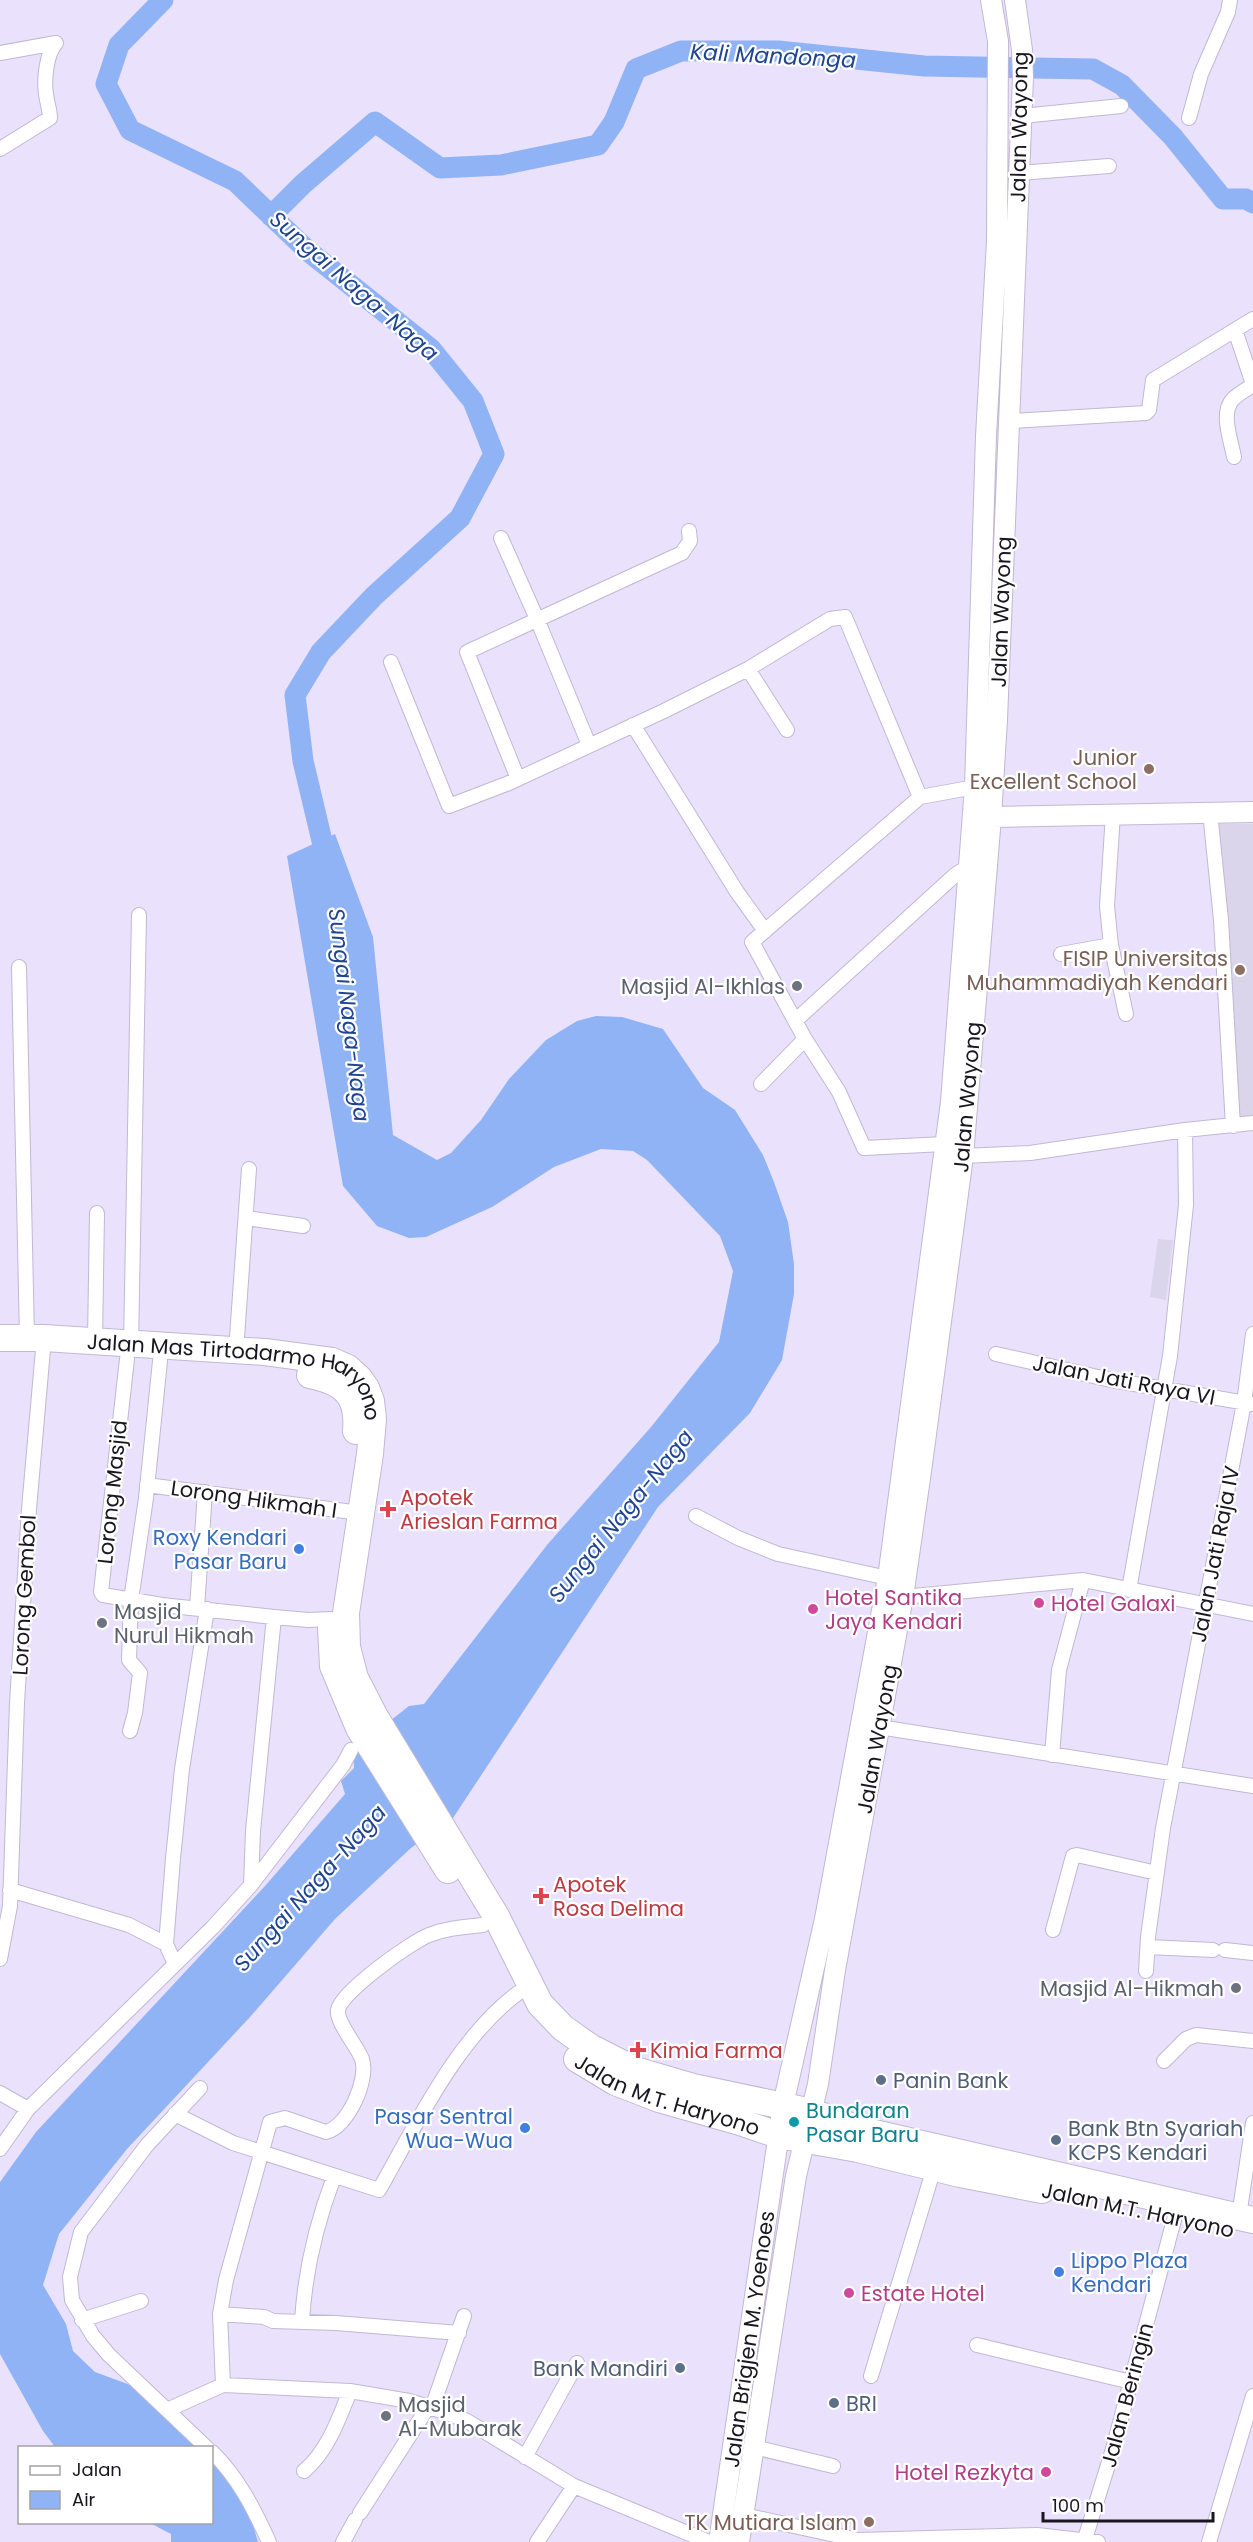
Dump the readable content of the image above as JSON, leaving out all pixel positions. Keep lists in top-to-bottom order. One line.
{"streets":{"highway":["Jalan Mas Tirtodarmo Haryono","Jalan M.T. Haryono"],"main road":["Jalan Wayong","Jalan Brigjen M. Yoenoes"],"street":["Jalan Jati Raya VI","Lorong Masjid","Lorong Hikmah I","Jalan Jati Raja IV","Lorong Gembol","Jalan Beringin"]},"crossings":[["Jalan Wayong","Jalan M.T. Haryono"],["Jalan Wayong","Jalan Brigjen M. Yoenoes"],["Jalan Jati Raya VI","Jalan Jati Raja IV"],["Jalan Mas Tirtodarmo Haryono","Lorong Masjid"],["Jalan Mas Tirtodarmo Haryono","Lorong Hikmah I"],["Jalan Mas Tirtodarmo Haryono","Lorong Gembol"],["Jalan Mas Tirtodarmo Haryono","Jalan M.T. Haryono"],["Jalan M.T. Haryono","Jalan Brigjen M. Yoenoes"],["Jalan M.T. Haryono","Jalan Beringin"]],"water":["Kali Mandonga","Sungai Naga-Naga"],"places":{"other":["Junior Excellent School","FISIP Universitas Muhammadiyah Kendari","Masjid Al-Ikhlas","Roxy Kendari Pasar Baru","Hotel Galaxi","Hotel Santika Jaya Kendari","Masjid Nurul Hikmah","Masjid Al-Hikmah","Panin Bank","Bundaran Pasar Baru","Pasar Sentral Wua-Wua","Bank Btn Syariah KCPS Kendari","Lippo Plaza Kendari","Estate Hotel","Bank Mandiri","BRI","Masjid Al-Mubarak","Hotel Rezkyta","TK Mutiara Islam"],"health":["Apotek Arieslan Farma","Apotek Rosa Delima","Kimia Farma"]},"legend":["Jalan","Air"],"scale_bar":"100 m"}
